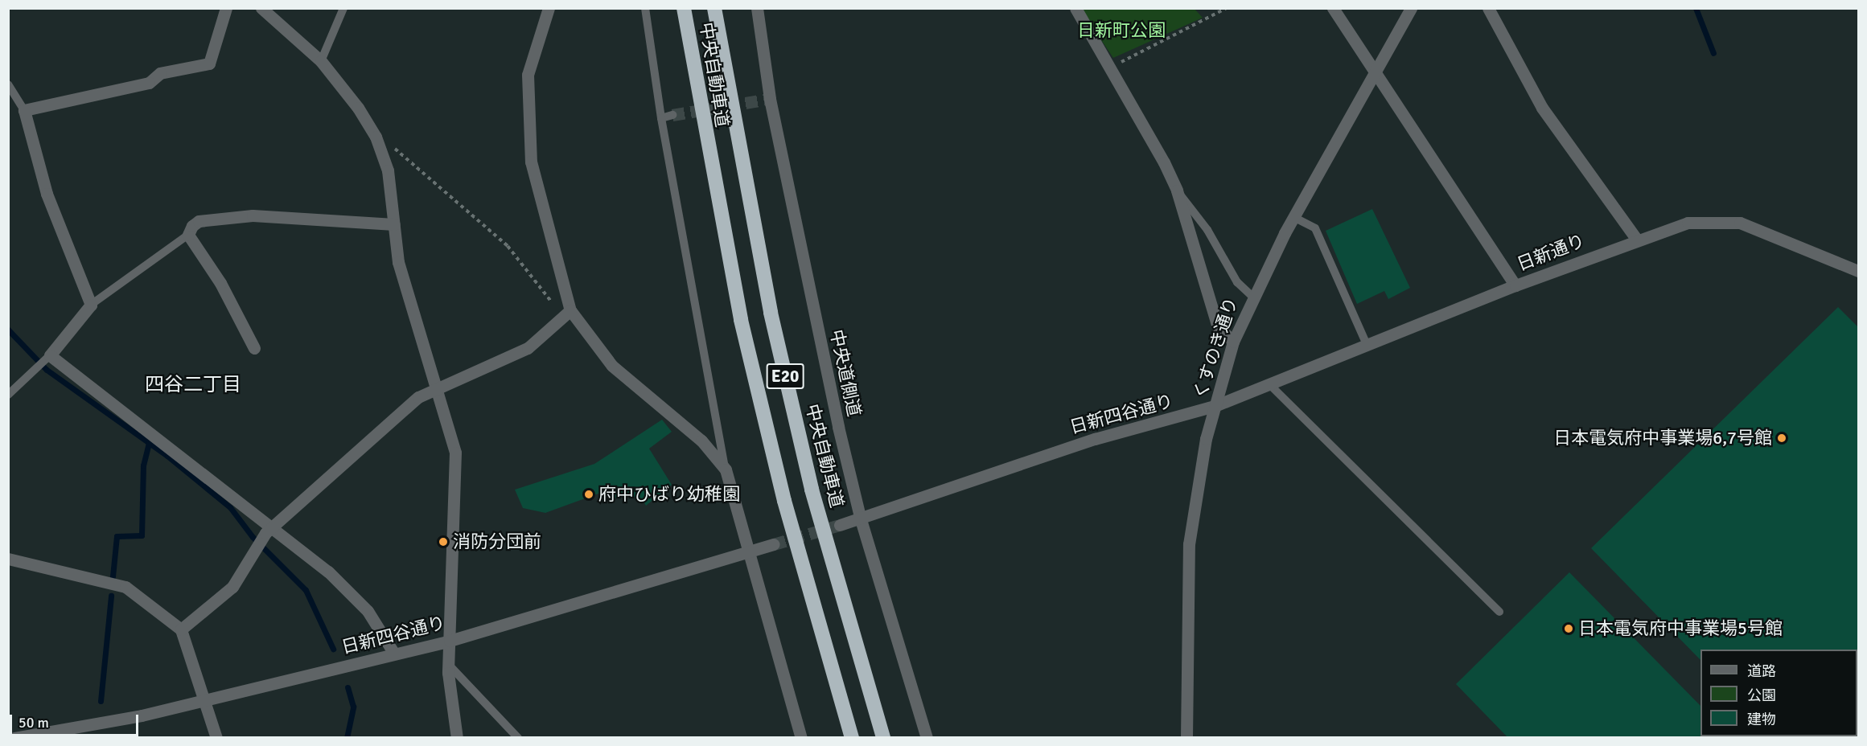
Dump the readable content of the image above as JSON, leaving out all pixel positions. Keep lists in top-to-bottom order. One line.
{"streets":{"highway":["中央自動車道","E20"],"street":["日新通り","くすのき通り","中央道側道","日新四谷通り"]},"crossings":[["日新通り","くすのき通り"],["日新通り","日新四谷通り"],["くすのき通り","日新四谷通り"],["中央道側道","日新四谷通り"]],"districts":["四谷二丁目"],"parks":["日新町公園"],"places":["日本電気府中事業場6,7号館","府中ひばり幼稚園","消防分団前","日本電気府中事業場5号館"],"legend":["道路","公園","建物"],"scale_bar":"50 m"}
